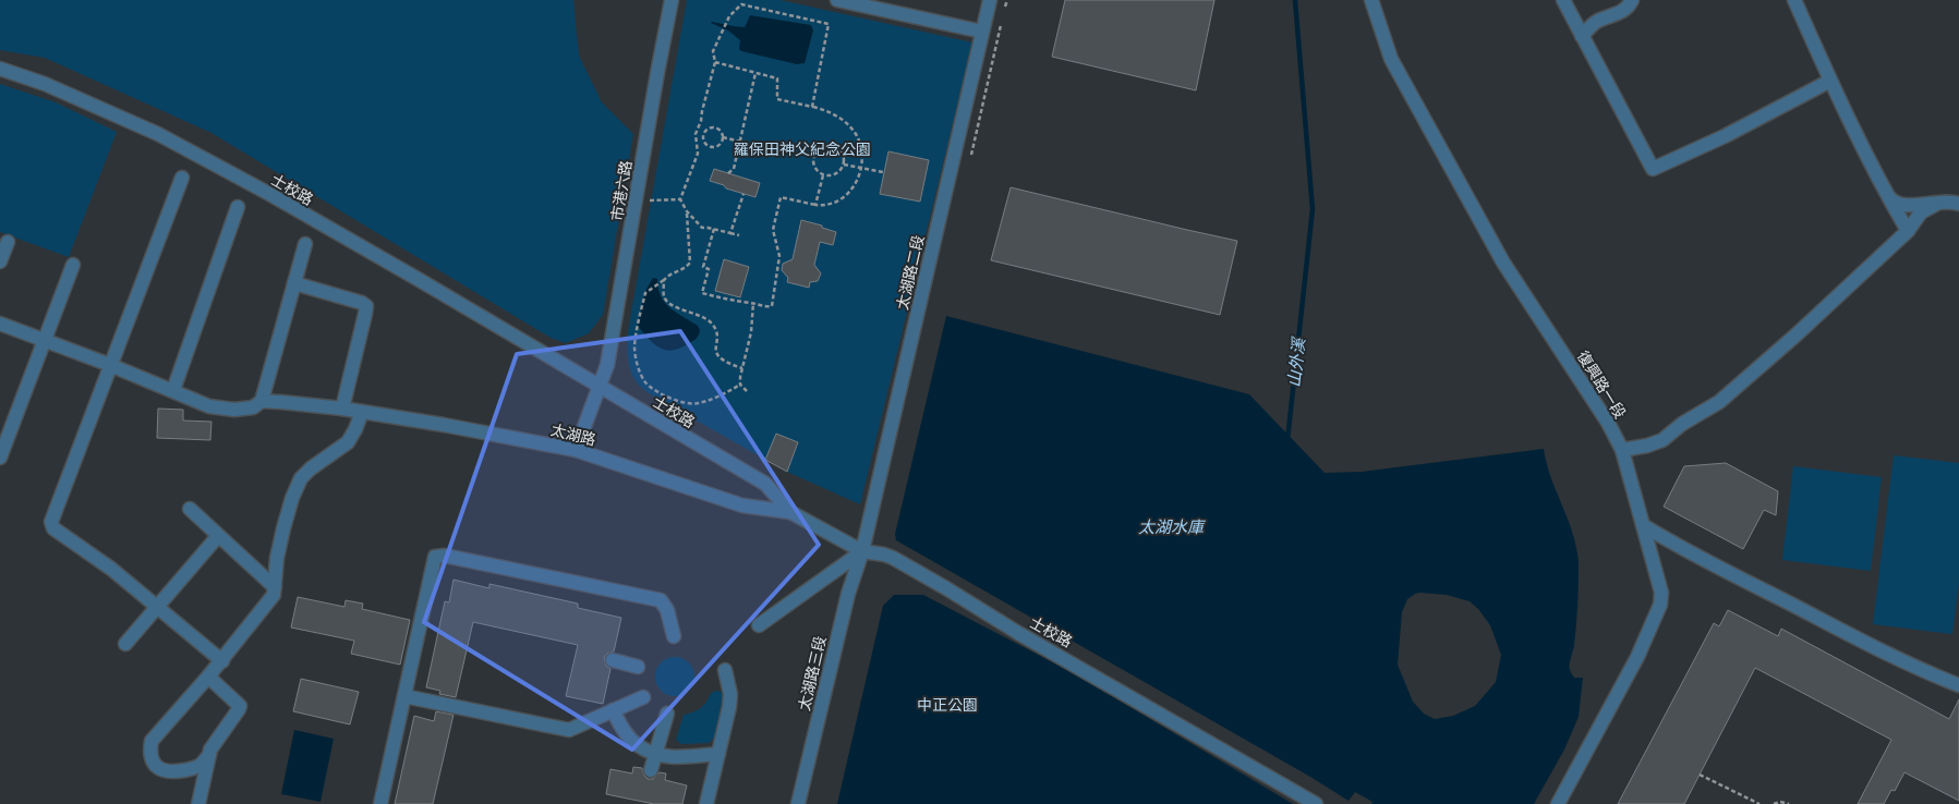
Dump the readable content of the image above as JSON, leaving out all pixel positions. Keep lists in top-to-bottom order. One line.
{"streets":{"street":["士校路","市港六路","太湖路二段","復興路一段","太湖路","太湖路三段"]},"crossings":[["士校路","市港六路"],["士校路","太湖路二段"],["士校路","太湖路"],["士校路","太湖路三段"],["市港六路","太湖路"],["太湖路二段","太湖路三段"]],"water":["山外溪","太湖水庫"],"parks":["羅保田神父紀念公園","中正公園"]}
